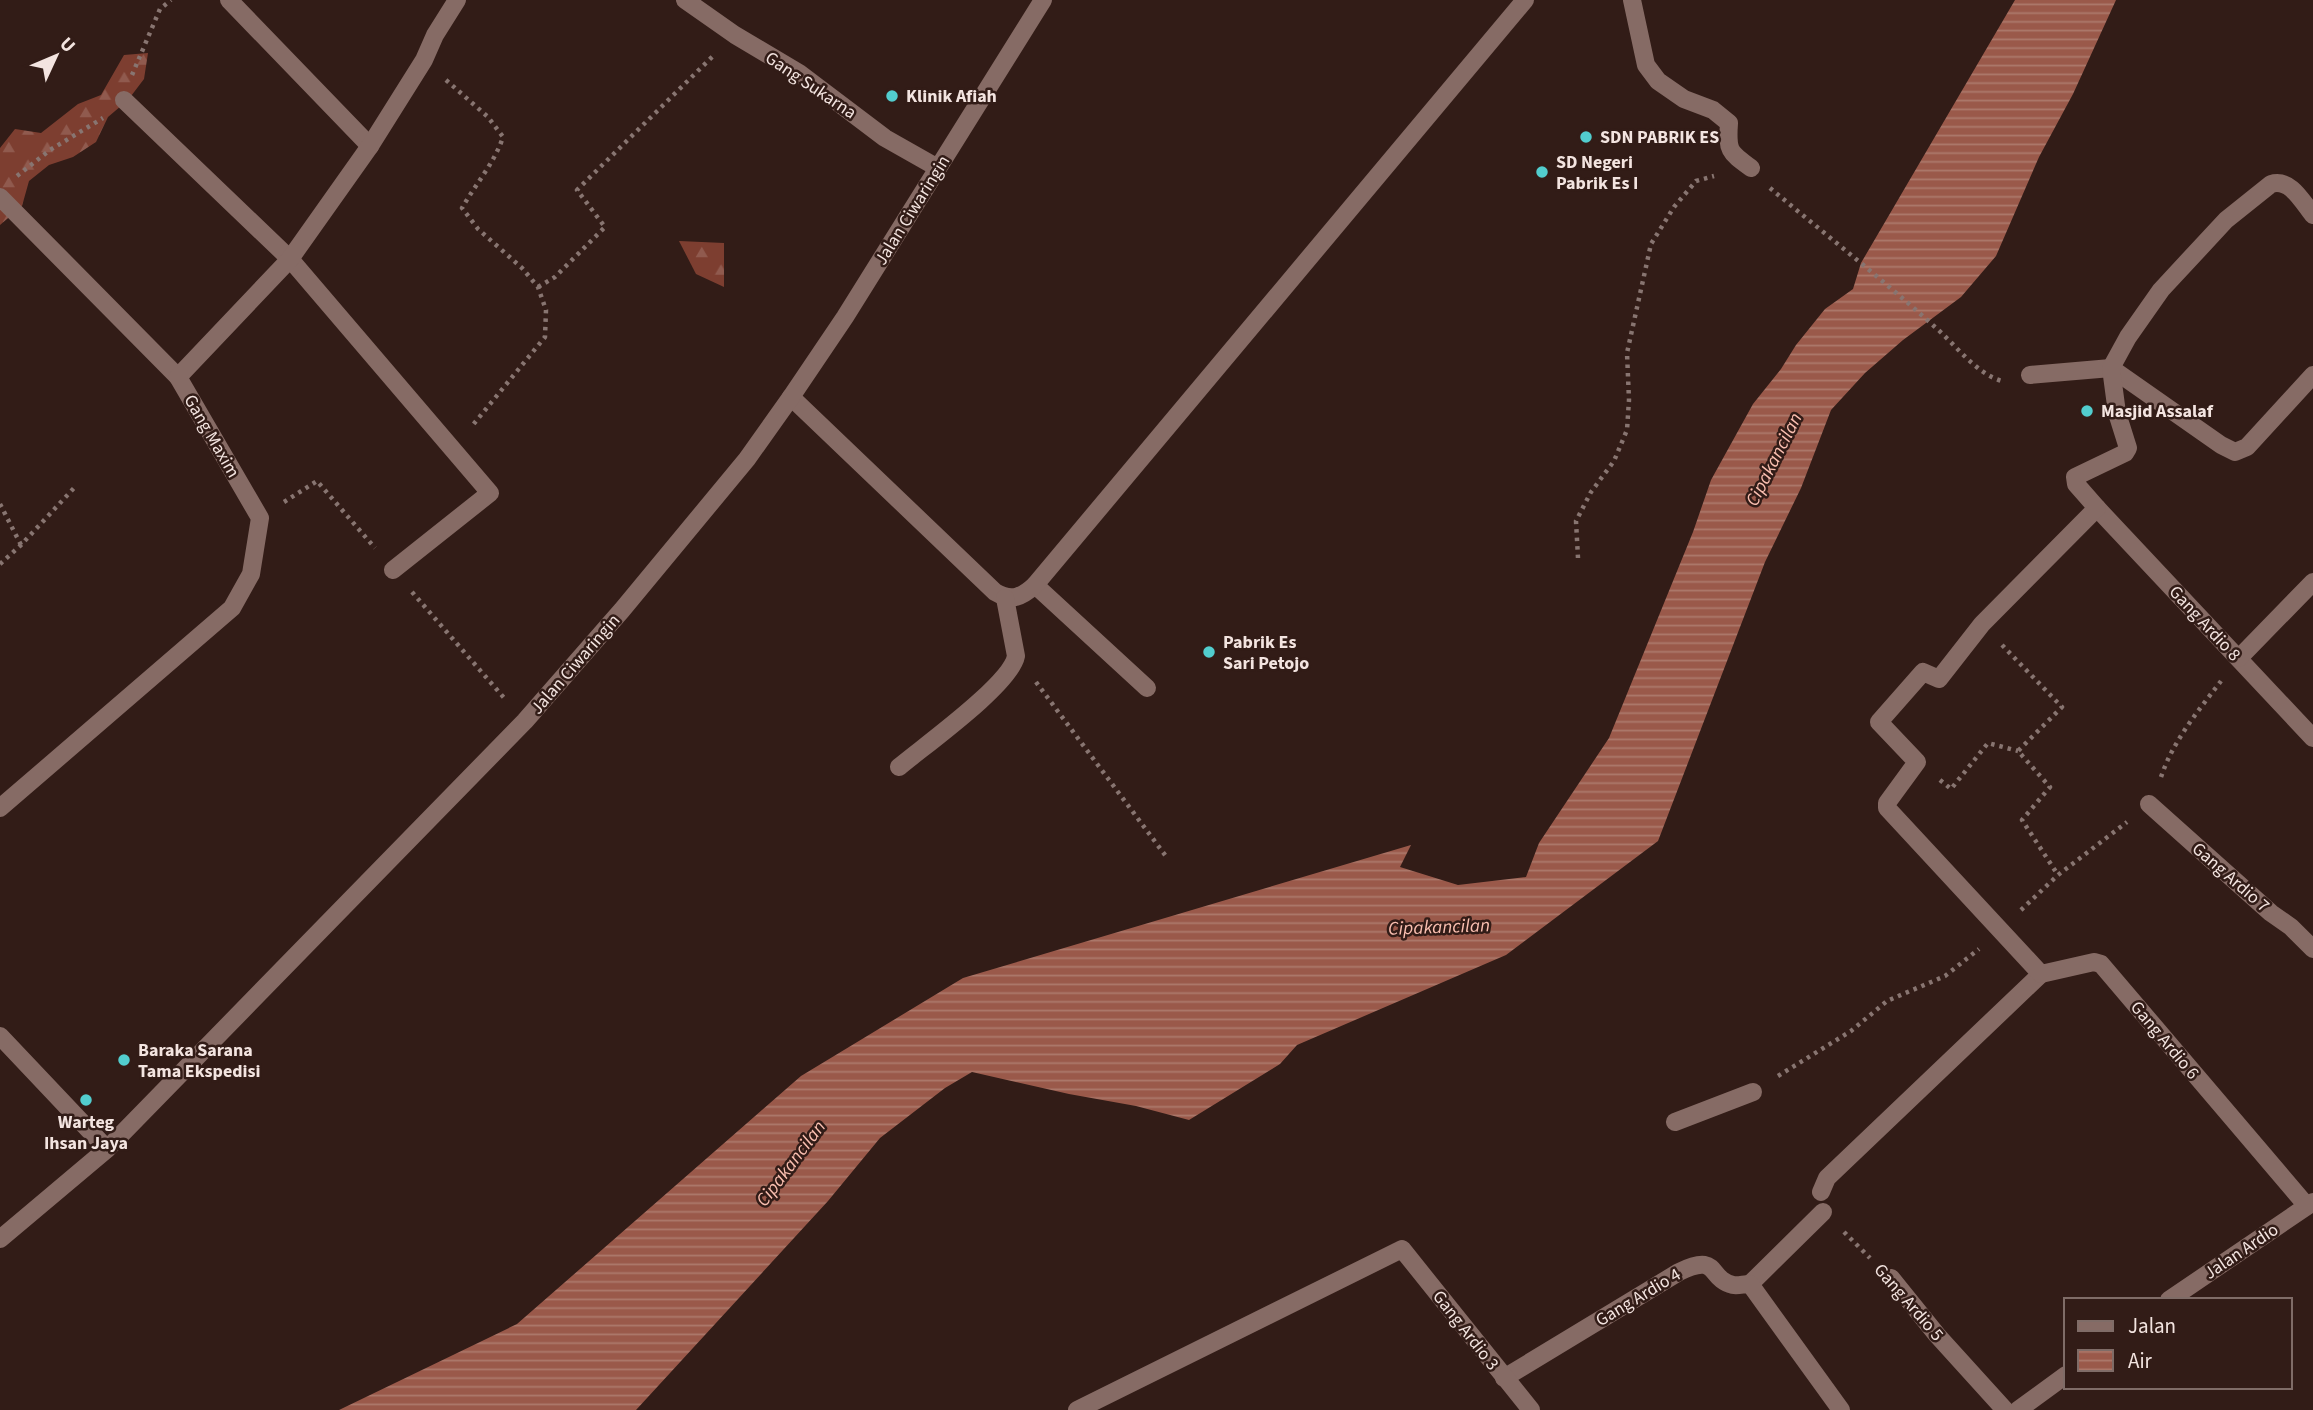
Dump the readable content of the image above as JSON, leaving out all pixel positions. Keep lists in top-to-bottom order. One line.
{"streets":{"street":["Gang Sukarna","Jalan Ciwaringin","Gang Maxim","Gang Ardio 8","Gang Ardio 7","Gang Ardio 6","Jalan Ardio","Gang Ardio 4","Gang Ardio 5","Gang Ardio 3"]},"crossings":[["Gang Sukarna","Jalan Ciwaringin"],["Gang Ardio 6","Jalan Ardio"],["Gang Ardio 4","Gang Ardio 3"]],"water":["Cipakancilan"],"places":["Klinik Afiah","SDN PABRIK ES","SD Negeri Pabrik Es I","Masjid Assalaf","Pabrik Es Sari Petojo","Baraka Sarana Tama Ekspedisi","Warteg Ihsan Jaya"],"legend":["Jalan","Air"],"north":"top right"}
